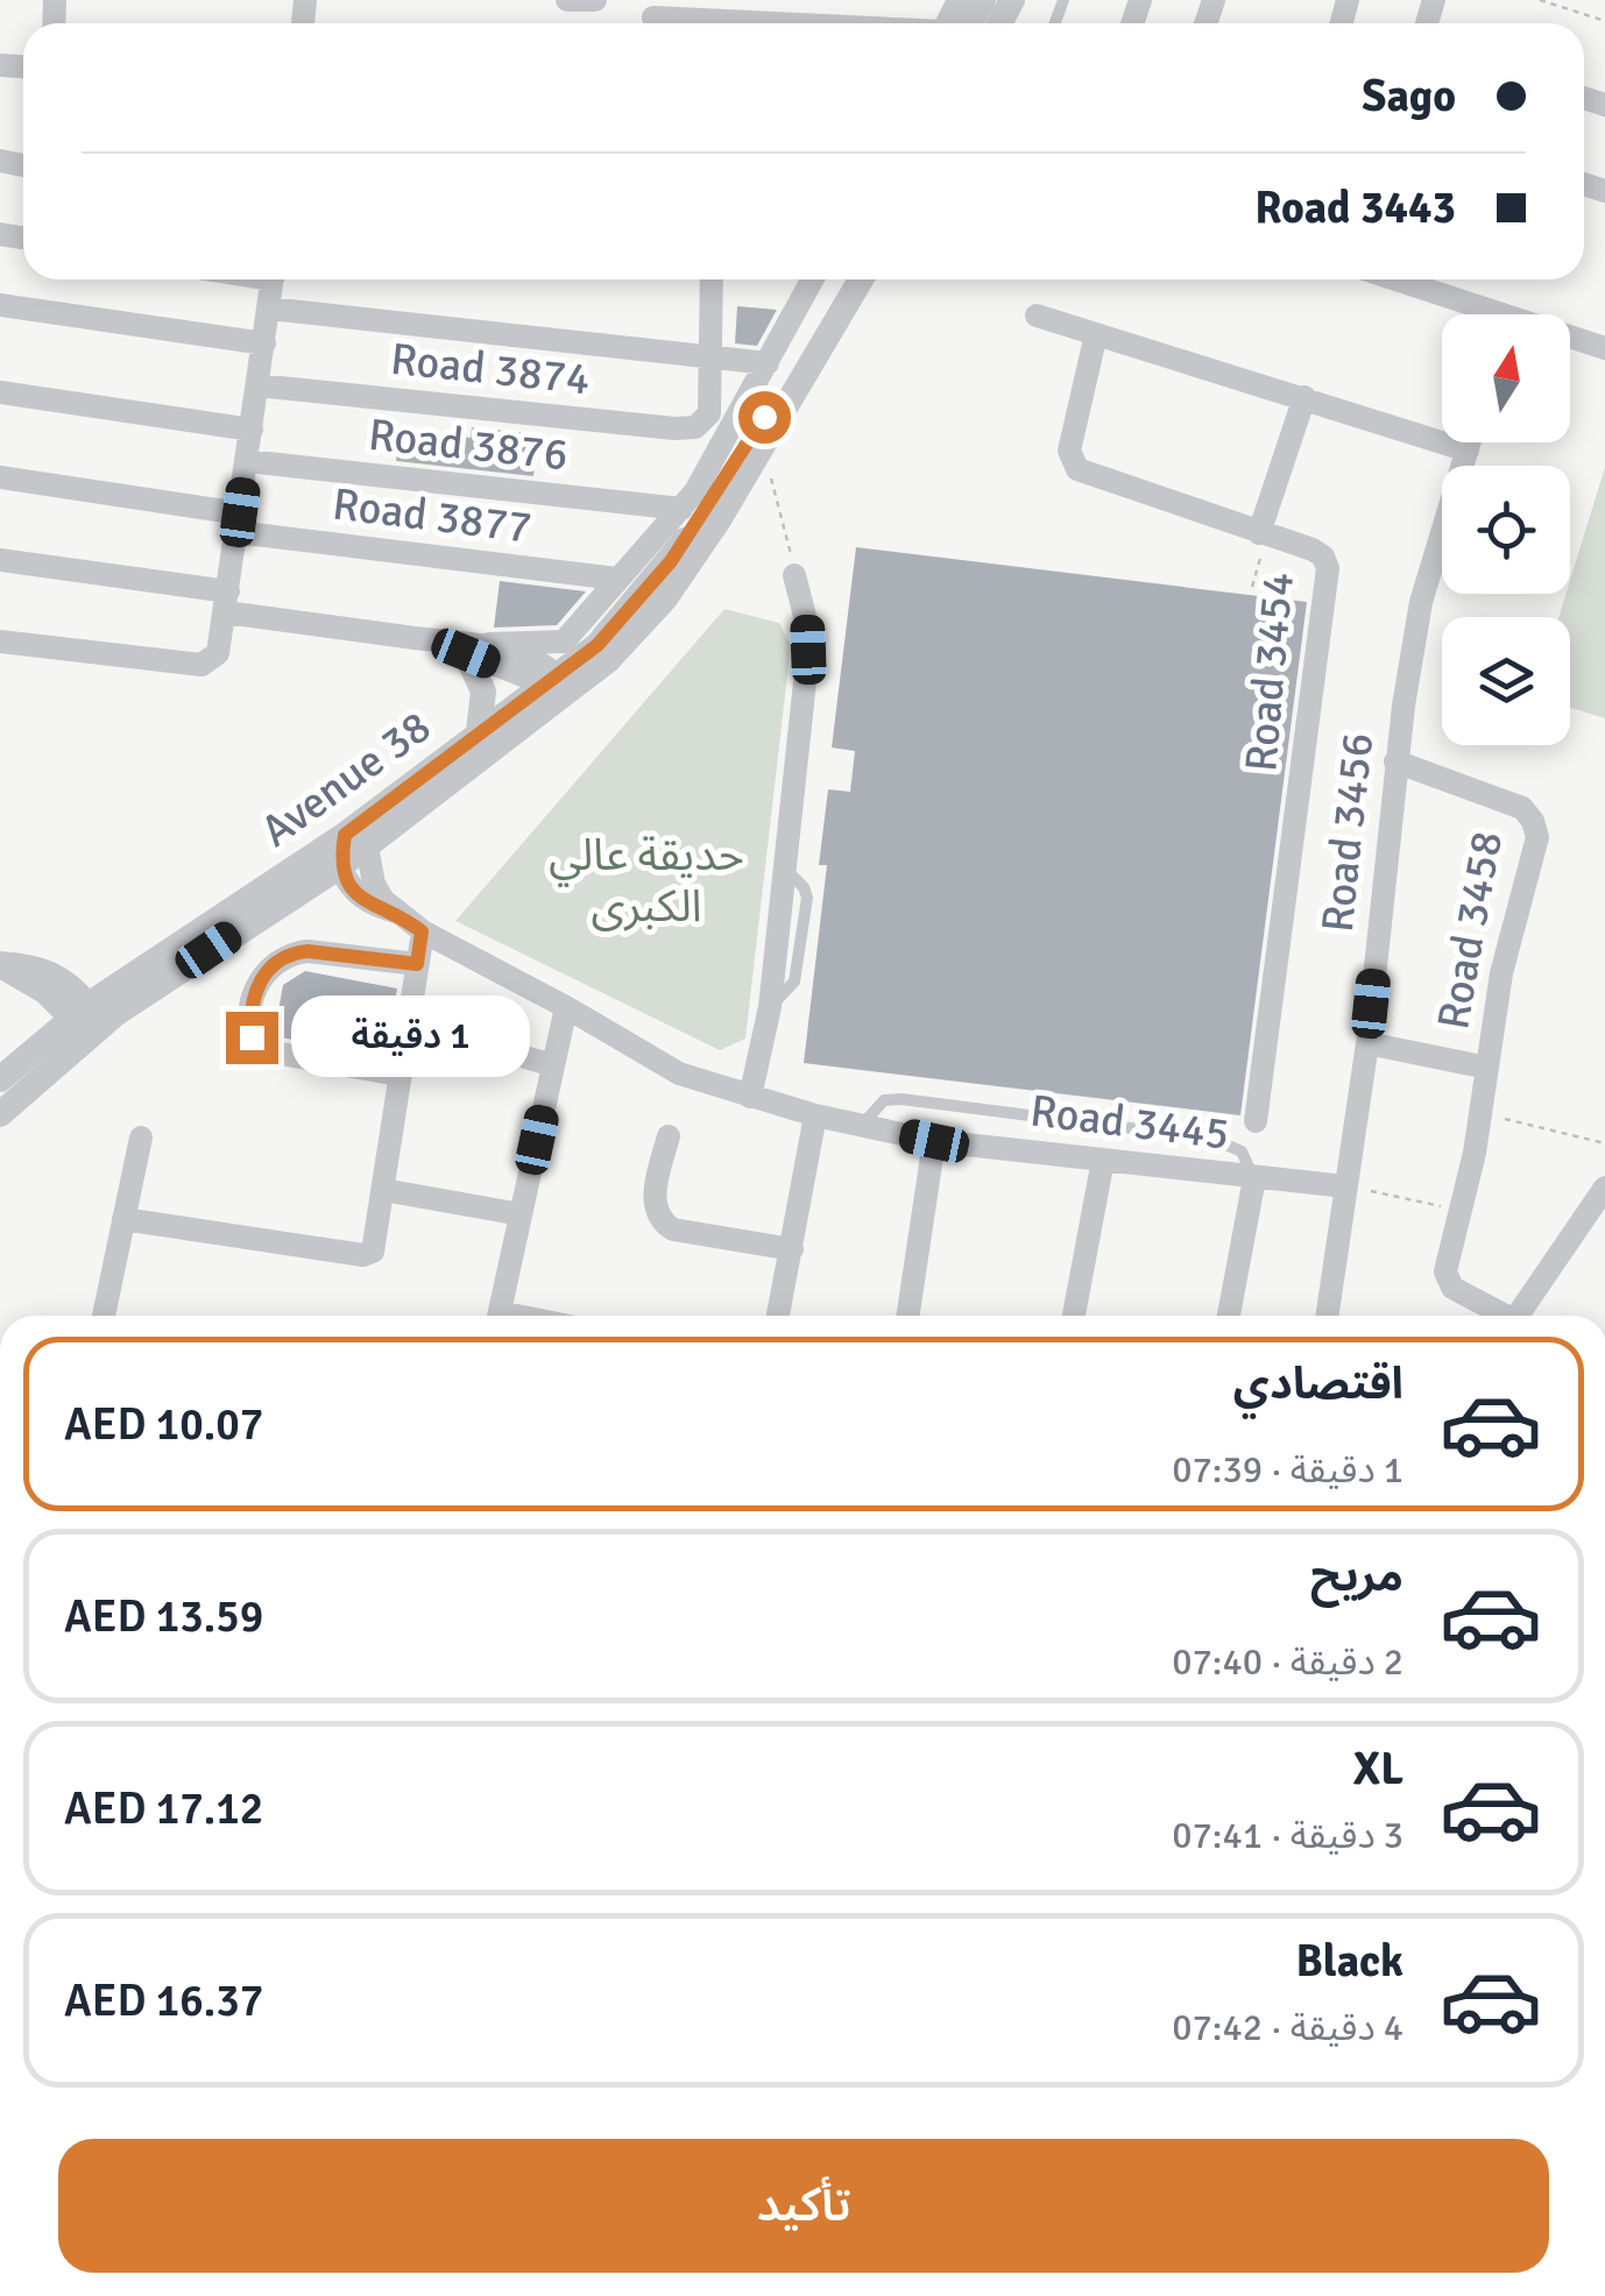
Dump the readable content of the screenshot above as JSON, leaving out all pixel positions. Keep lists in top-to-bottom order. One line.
{"streets":{"street":["Road 3874","Road 3876","Road 3877","Road 3454","Avenue 38","Road 3456","Road 3458","Road 3445"]},"crossings":[["Avenue 38","Road 3445"],["Road 3456","Road 3458"],["Road 3456","Road 3445"]],"parks":["حديقة عالي الكبرى"],"north":"top","page":{"banner":["Sago","Road 3443"],"bubble":"1 دقيقة","list":[{"name":"اقتصادي","note":"1 دقيقة · 07:39","value":"AED 10.07"},{"name":"مريح","note":"2 دقيقة · 07:40","value":"AED 13.59"},{"name":"XL","note":"3 دقيقة · 07:41","value":"AED 17.12"},{"name":"Black","note":"4 دقيقة · 07:42","value":"AED 16.37"}],"buttons":"تأكيد"}}
